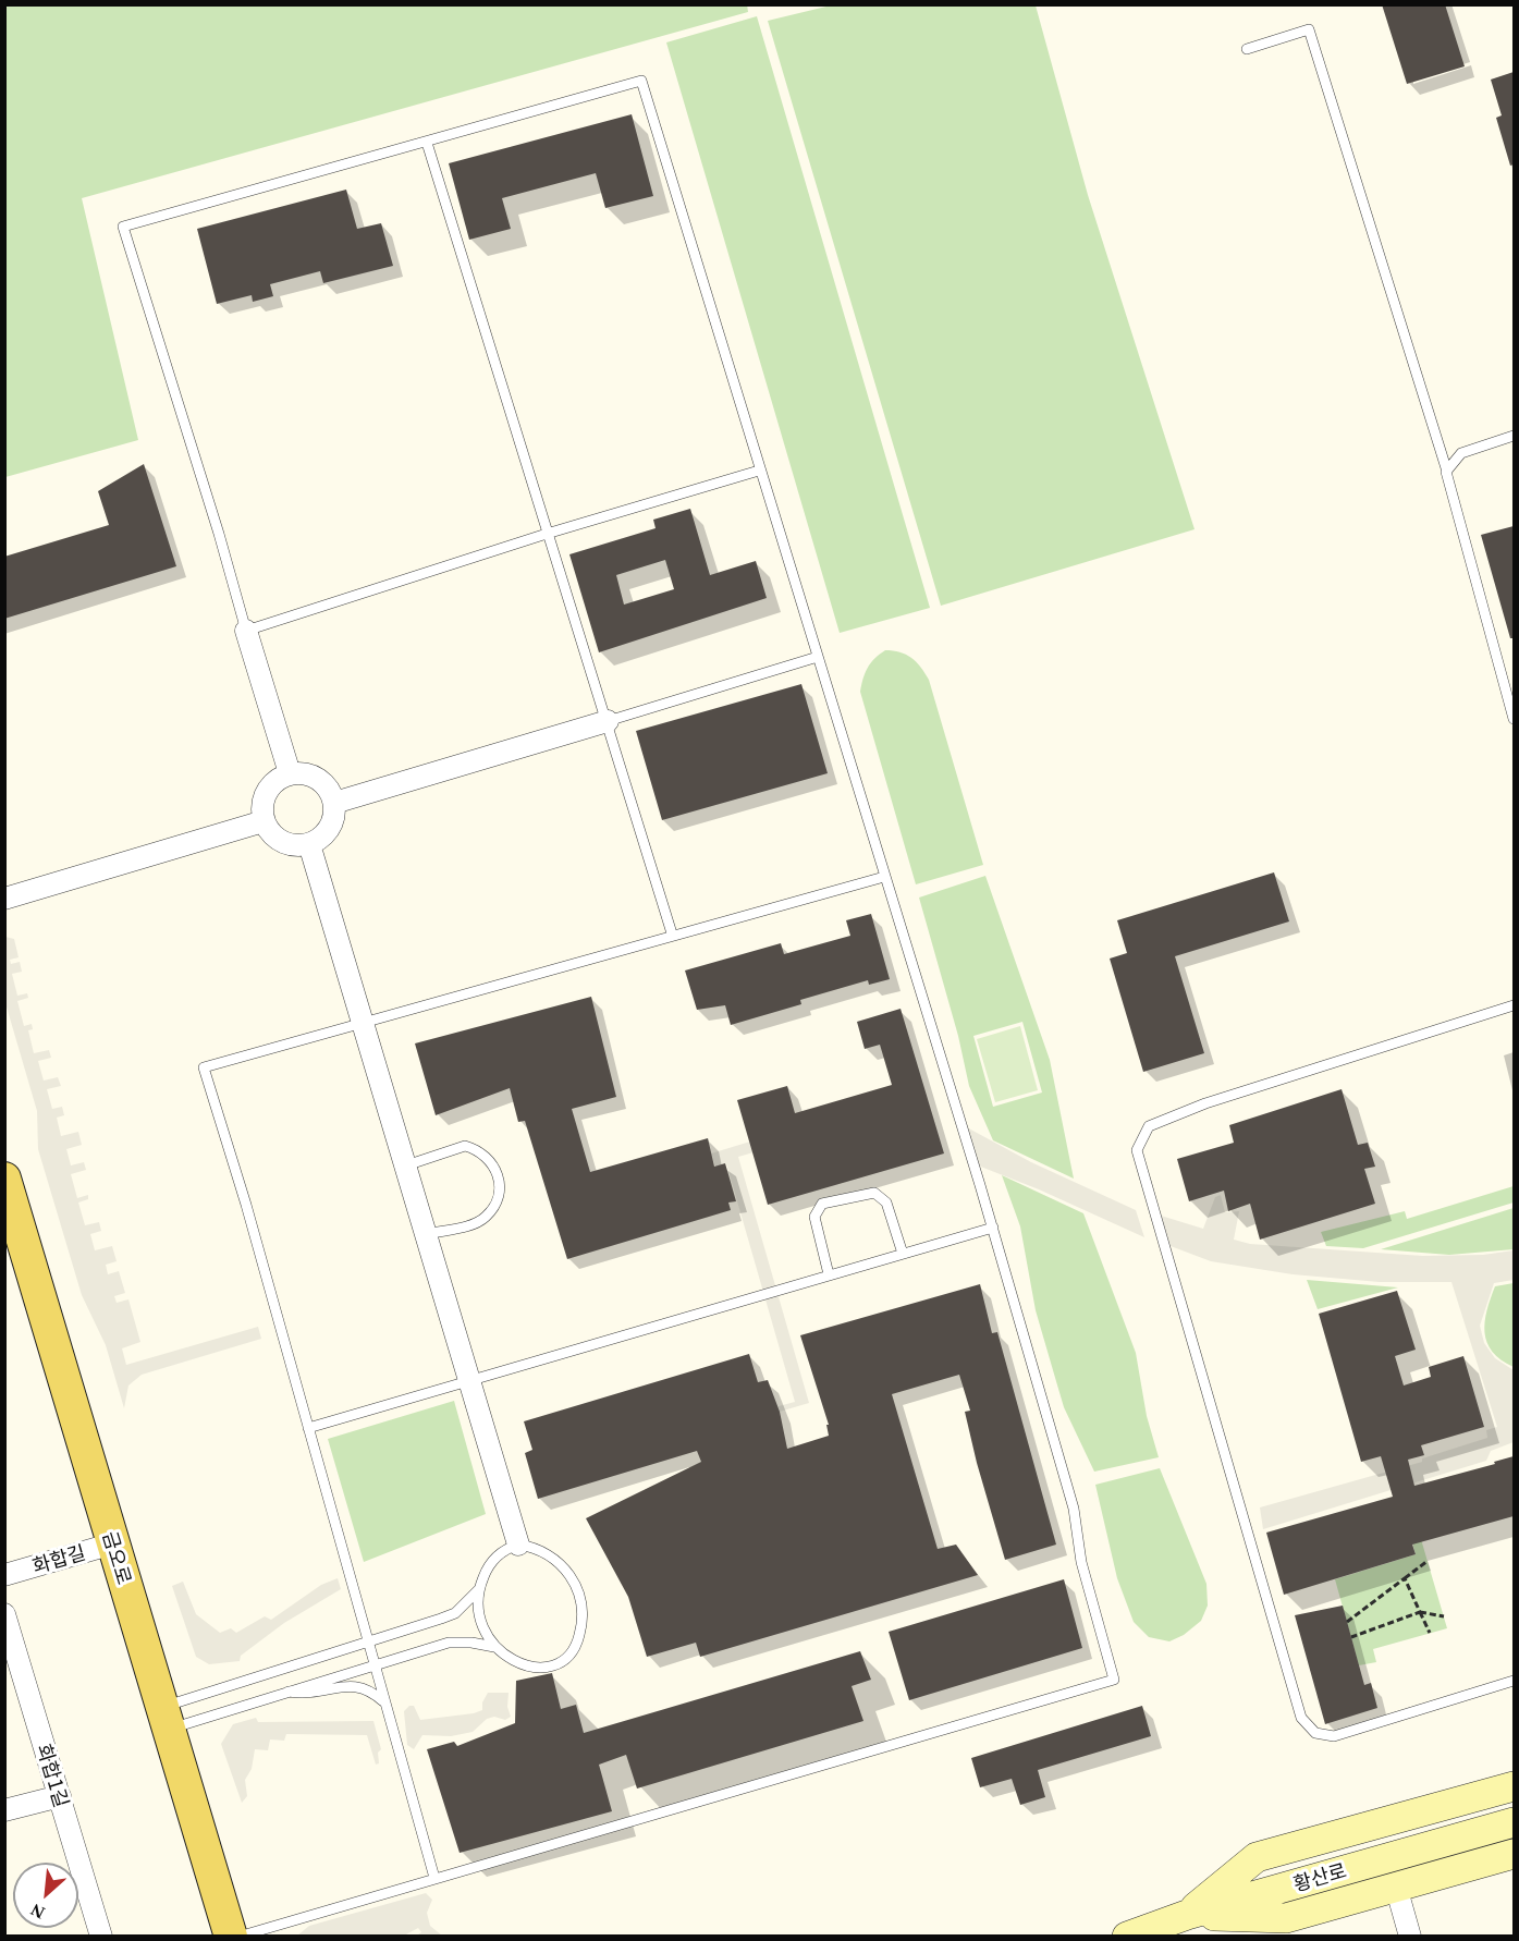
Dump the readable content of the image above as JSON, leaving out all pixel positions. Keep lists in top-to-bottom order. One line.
{"streets":{"main road":["금오로","황산로"],"street":["화합길","화합1길"]},"crossings":[["금오로","화합길"]],"north":"bottom left"}
